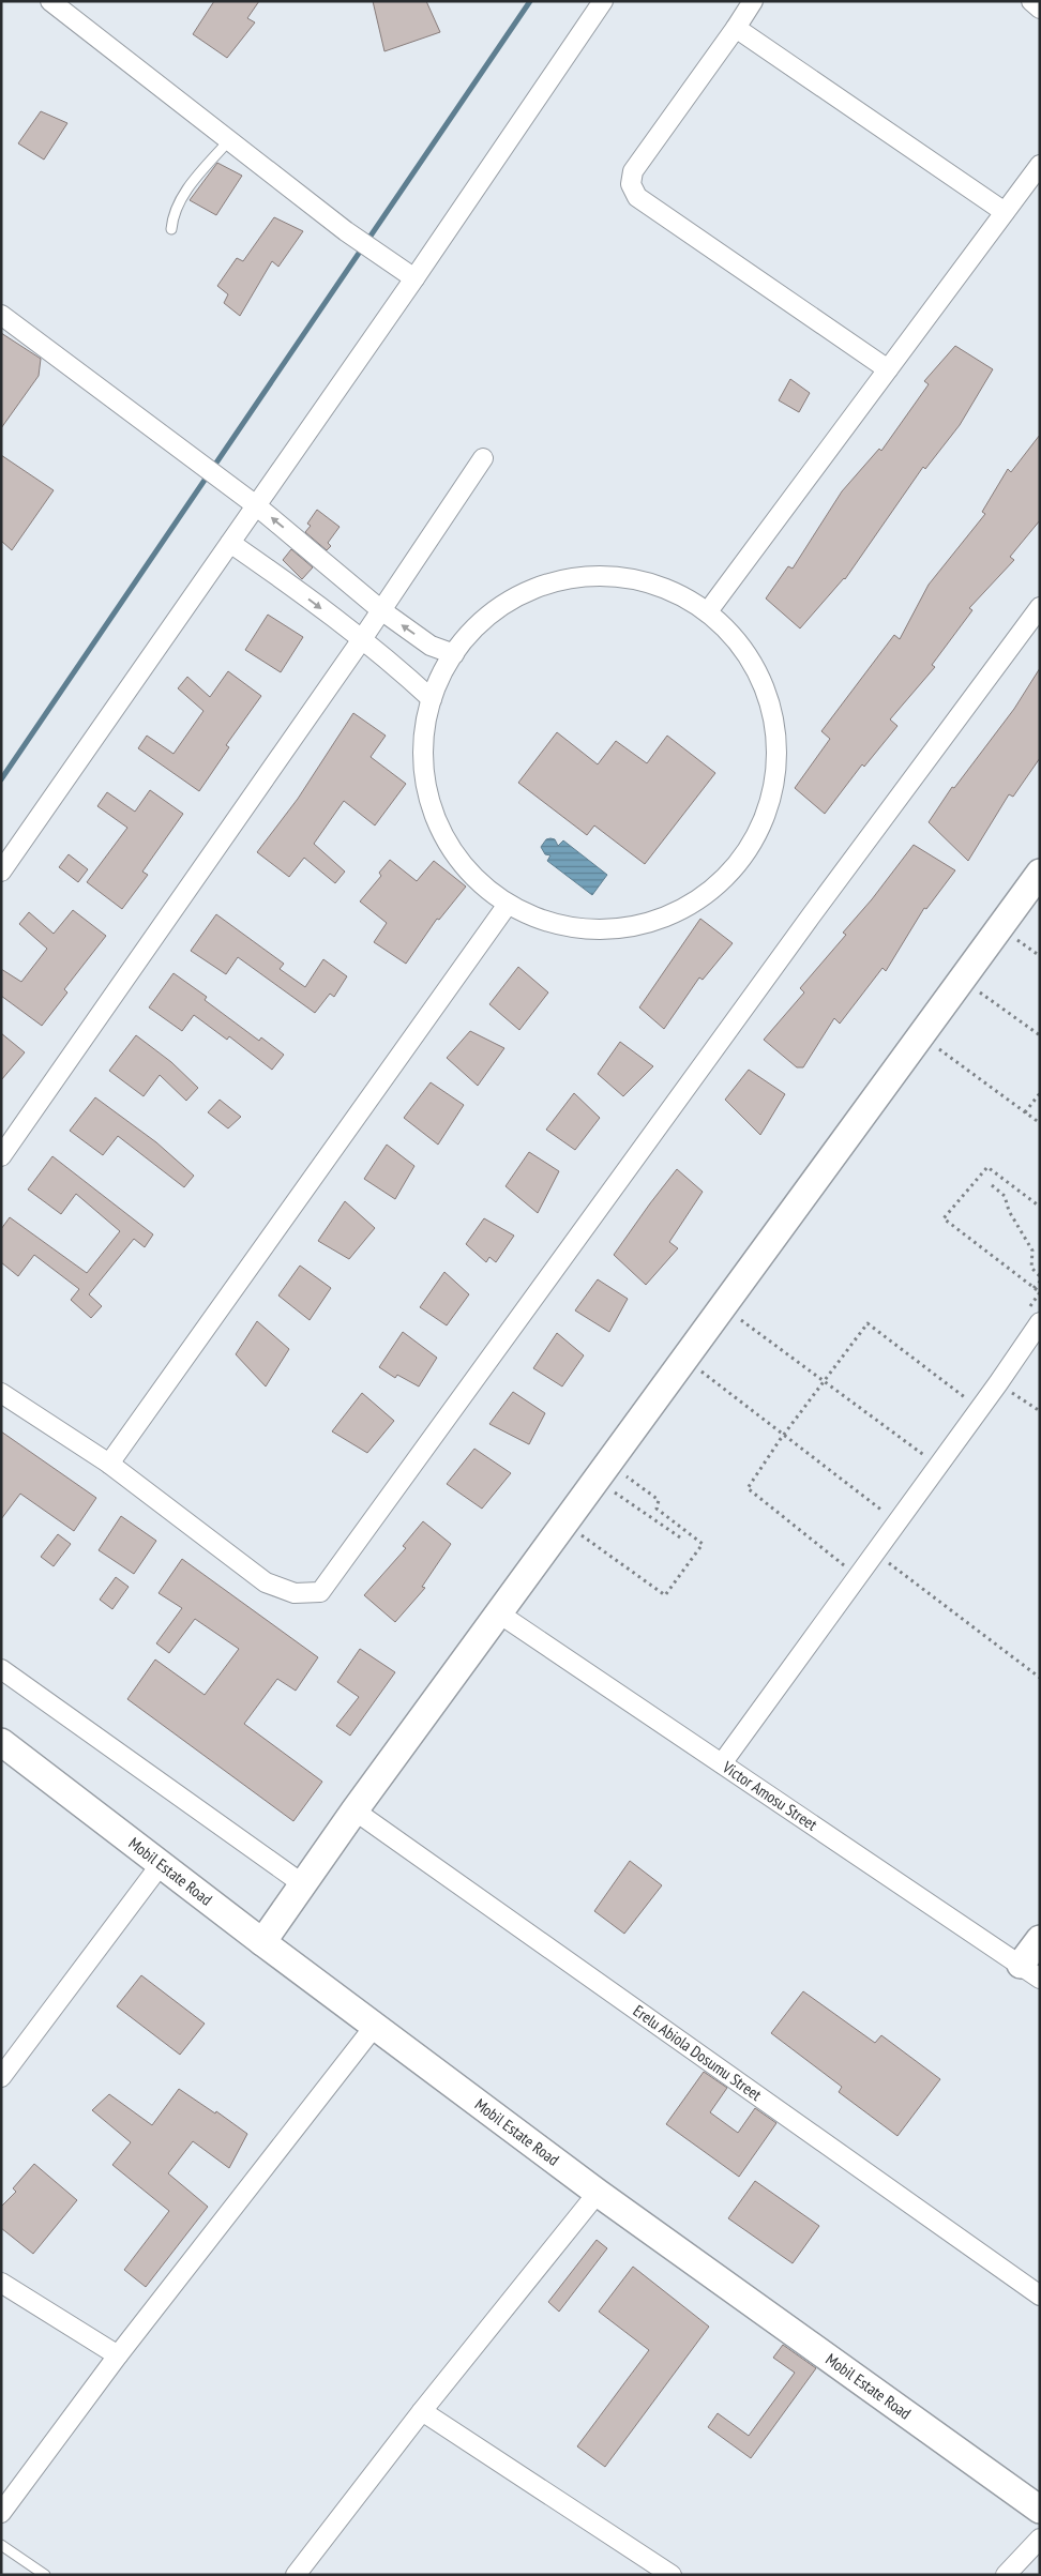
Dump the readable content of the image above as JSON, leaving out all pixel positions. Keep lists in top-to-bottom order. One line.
{"streets":{"street":["Victor Amosu Street","Mobil Estate Road","Erelu Abiola Dosumu Street"]}}
